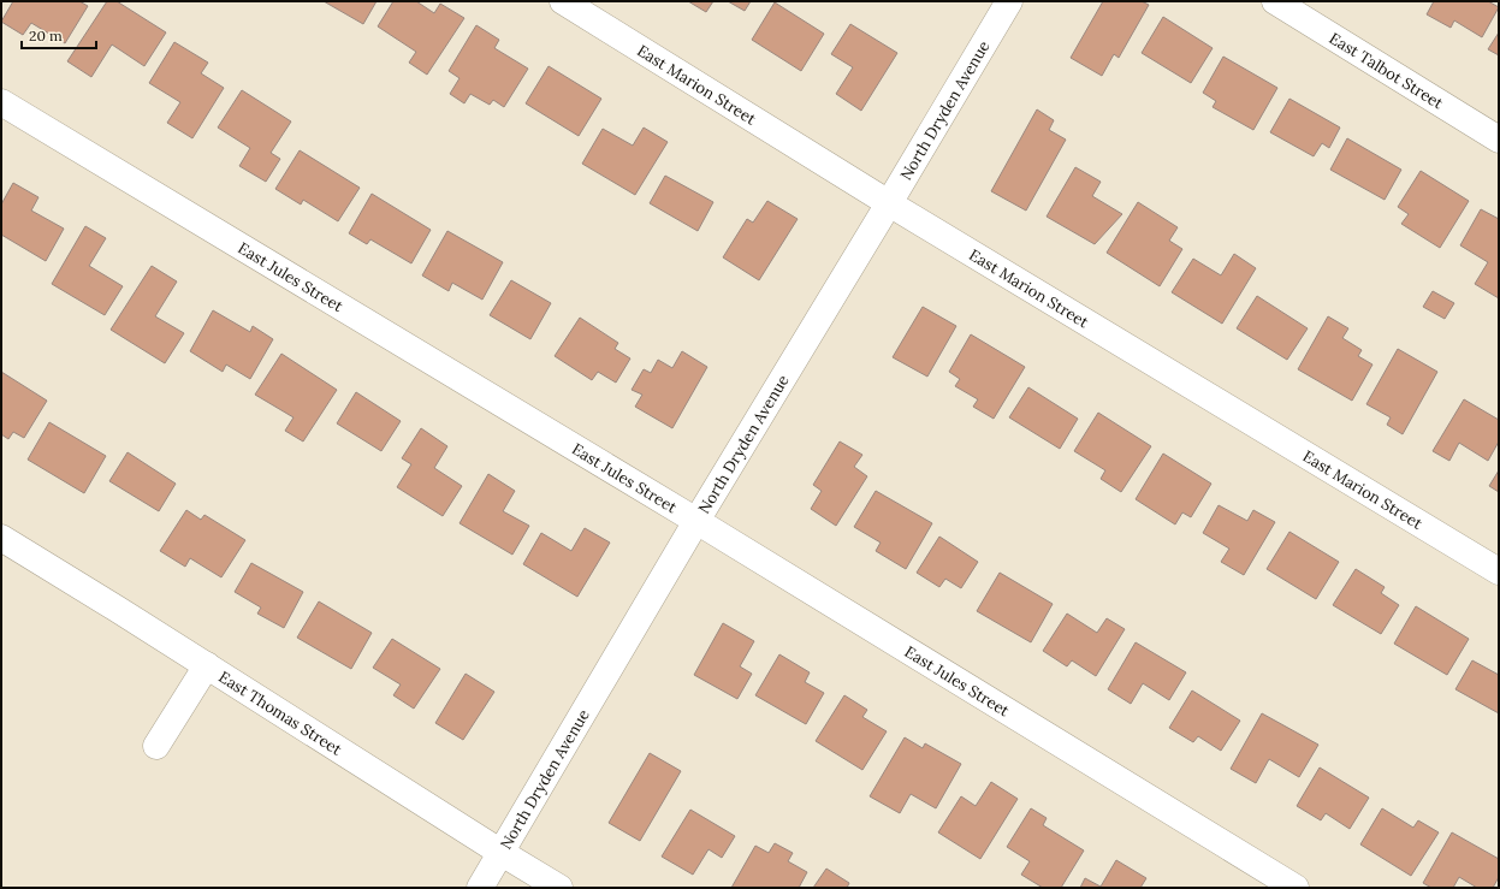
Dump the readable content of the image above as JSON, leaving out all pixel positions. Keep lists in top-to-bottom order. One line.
{"streets":{"street":["East Talbot Street","East Marion Street","North Dryden Avenue","East Jules Street","East Thomas Street"]},"crossings":[["East Marion Street","North Dryden Avenue"],["North Dryden Avenue","East Jules Street"],["North Dryden Avenue","East Thomas Street"]],"scale_bar":"20 m"}
